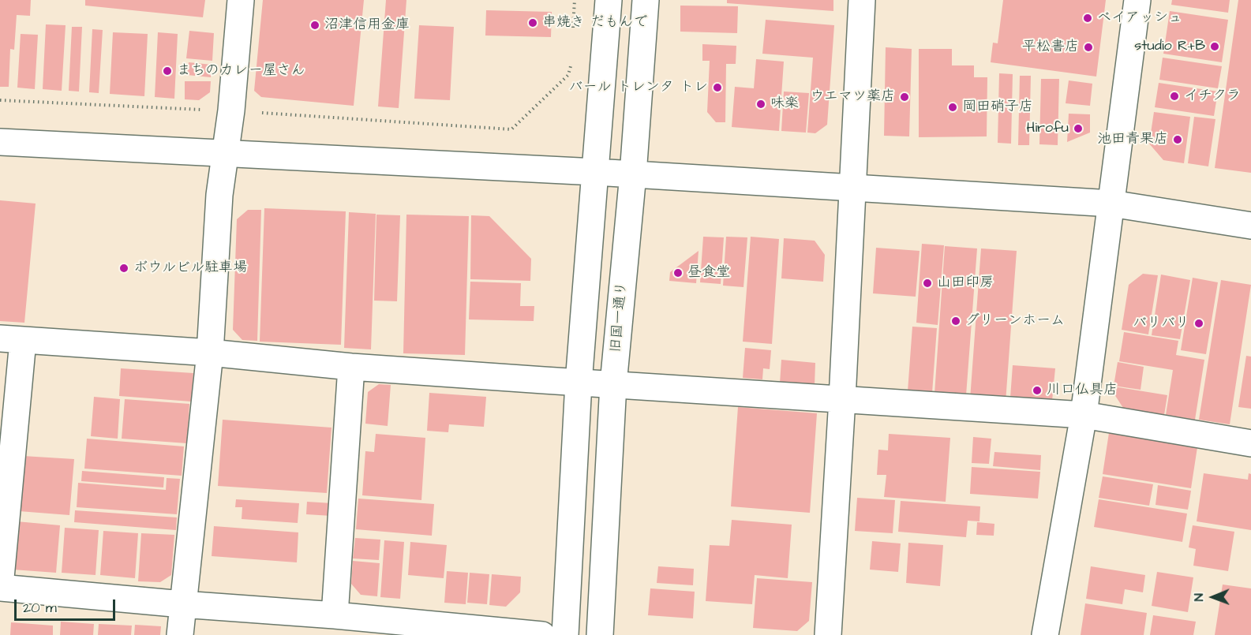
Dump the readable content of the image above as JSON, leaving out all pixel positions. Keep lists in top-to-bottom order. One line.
{"streets":{"street":["旧国一通り"]},"places":["ベイアッシュ","串焼き だもんで","沼津信用金庫","studio R+B","平松書店","まちのカレー屋さん","バール トレンタ トレ","イチクラ","ウエマツ薬店","味楽","岡田硝子店","Hirofu","池田青果店","ボウルビル駐車場","昼食堂","山田印房","グリーンホーム","バリバリ","川口仏具店"],"scale_bar":"20 m","north":"left"}
